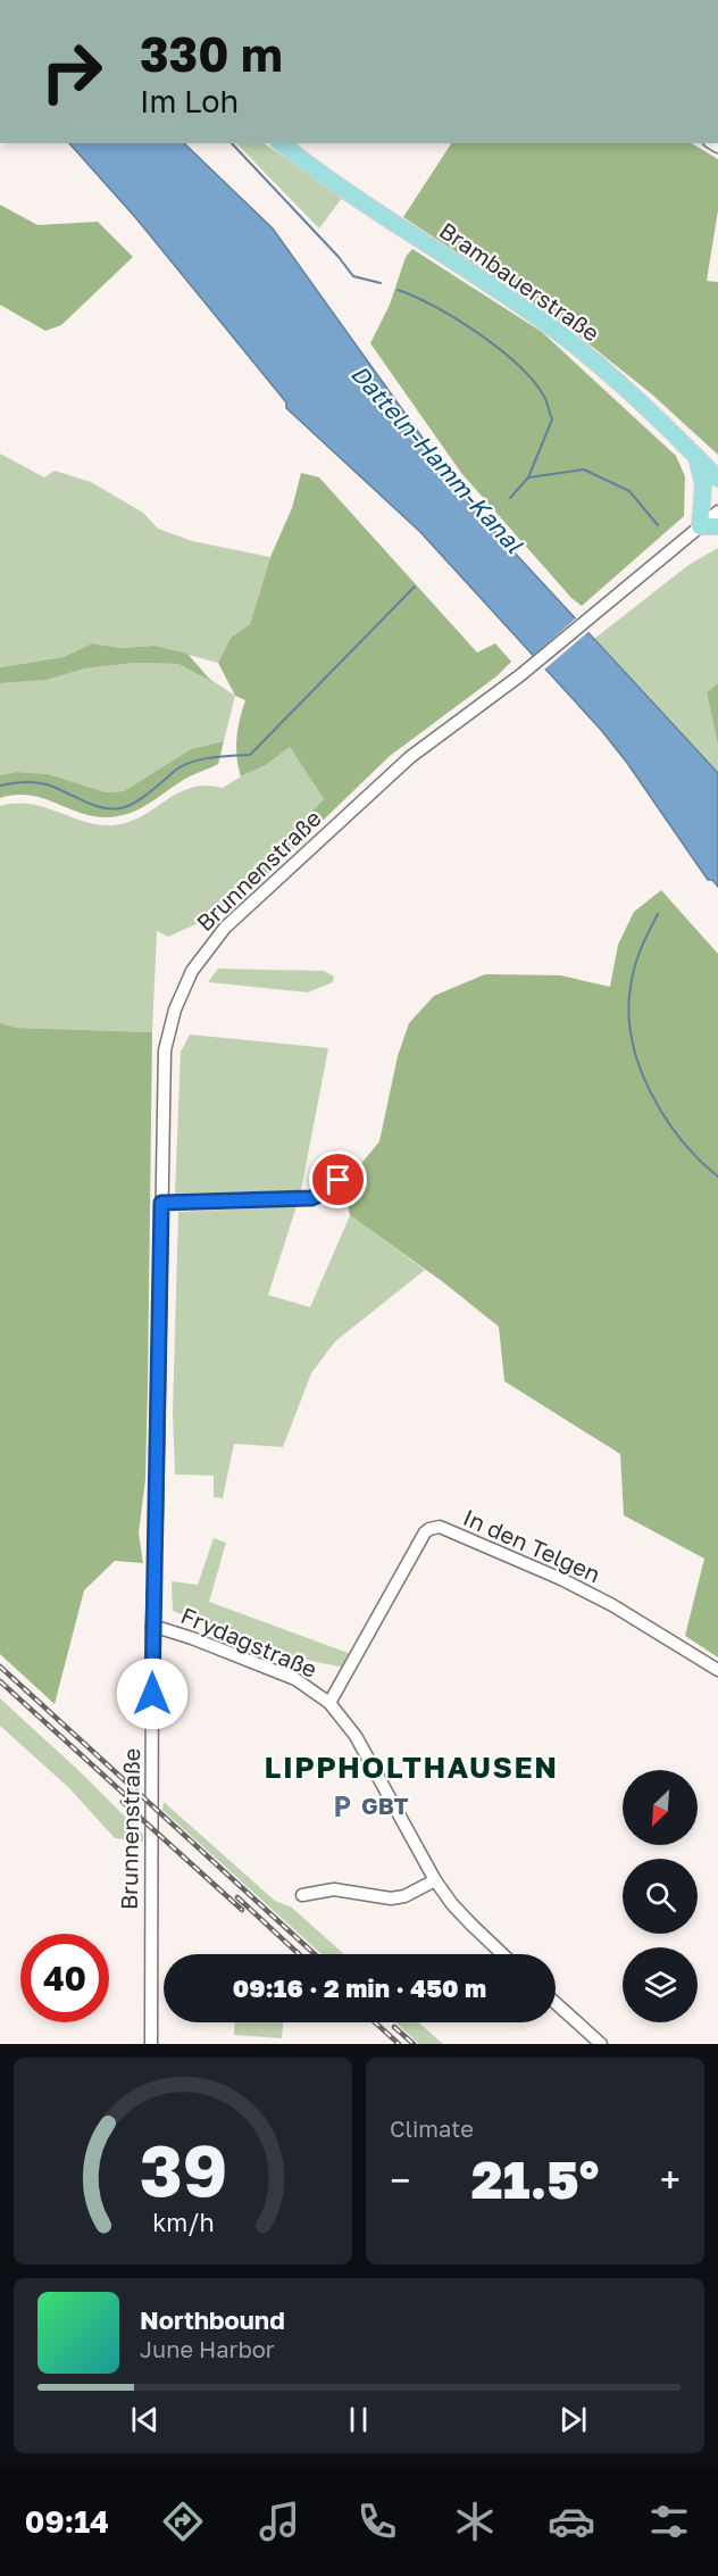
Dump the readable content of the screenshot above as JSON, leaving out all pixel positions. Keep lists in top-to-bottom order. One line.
{"streets":{"main road":["Brambauerstraße"],"street":["Brunnenstraße","In den Telgen","Frydagstraße"]},"crossings":[["Brunnenstraße","Frydagstraße"],["In den Telgen","Frydagstraße"]],"districts":["LIPPHOLTHAUSEN"],"water":["Datteln-Hamm-Kanal"],"places":{"parking":["GBT"]},"north":"bottom left","page":{"turn":["330 m","Im Loh"],"limit":"40","trip":"09:16 · 2 min · 450 m","tile":"Climate","heat":["−","21.5°","+"],"song":["Northbound","June Harbor"],"tabs":"09:14","gauge":["39","km/h"]}}
